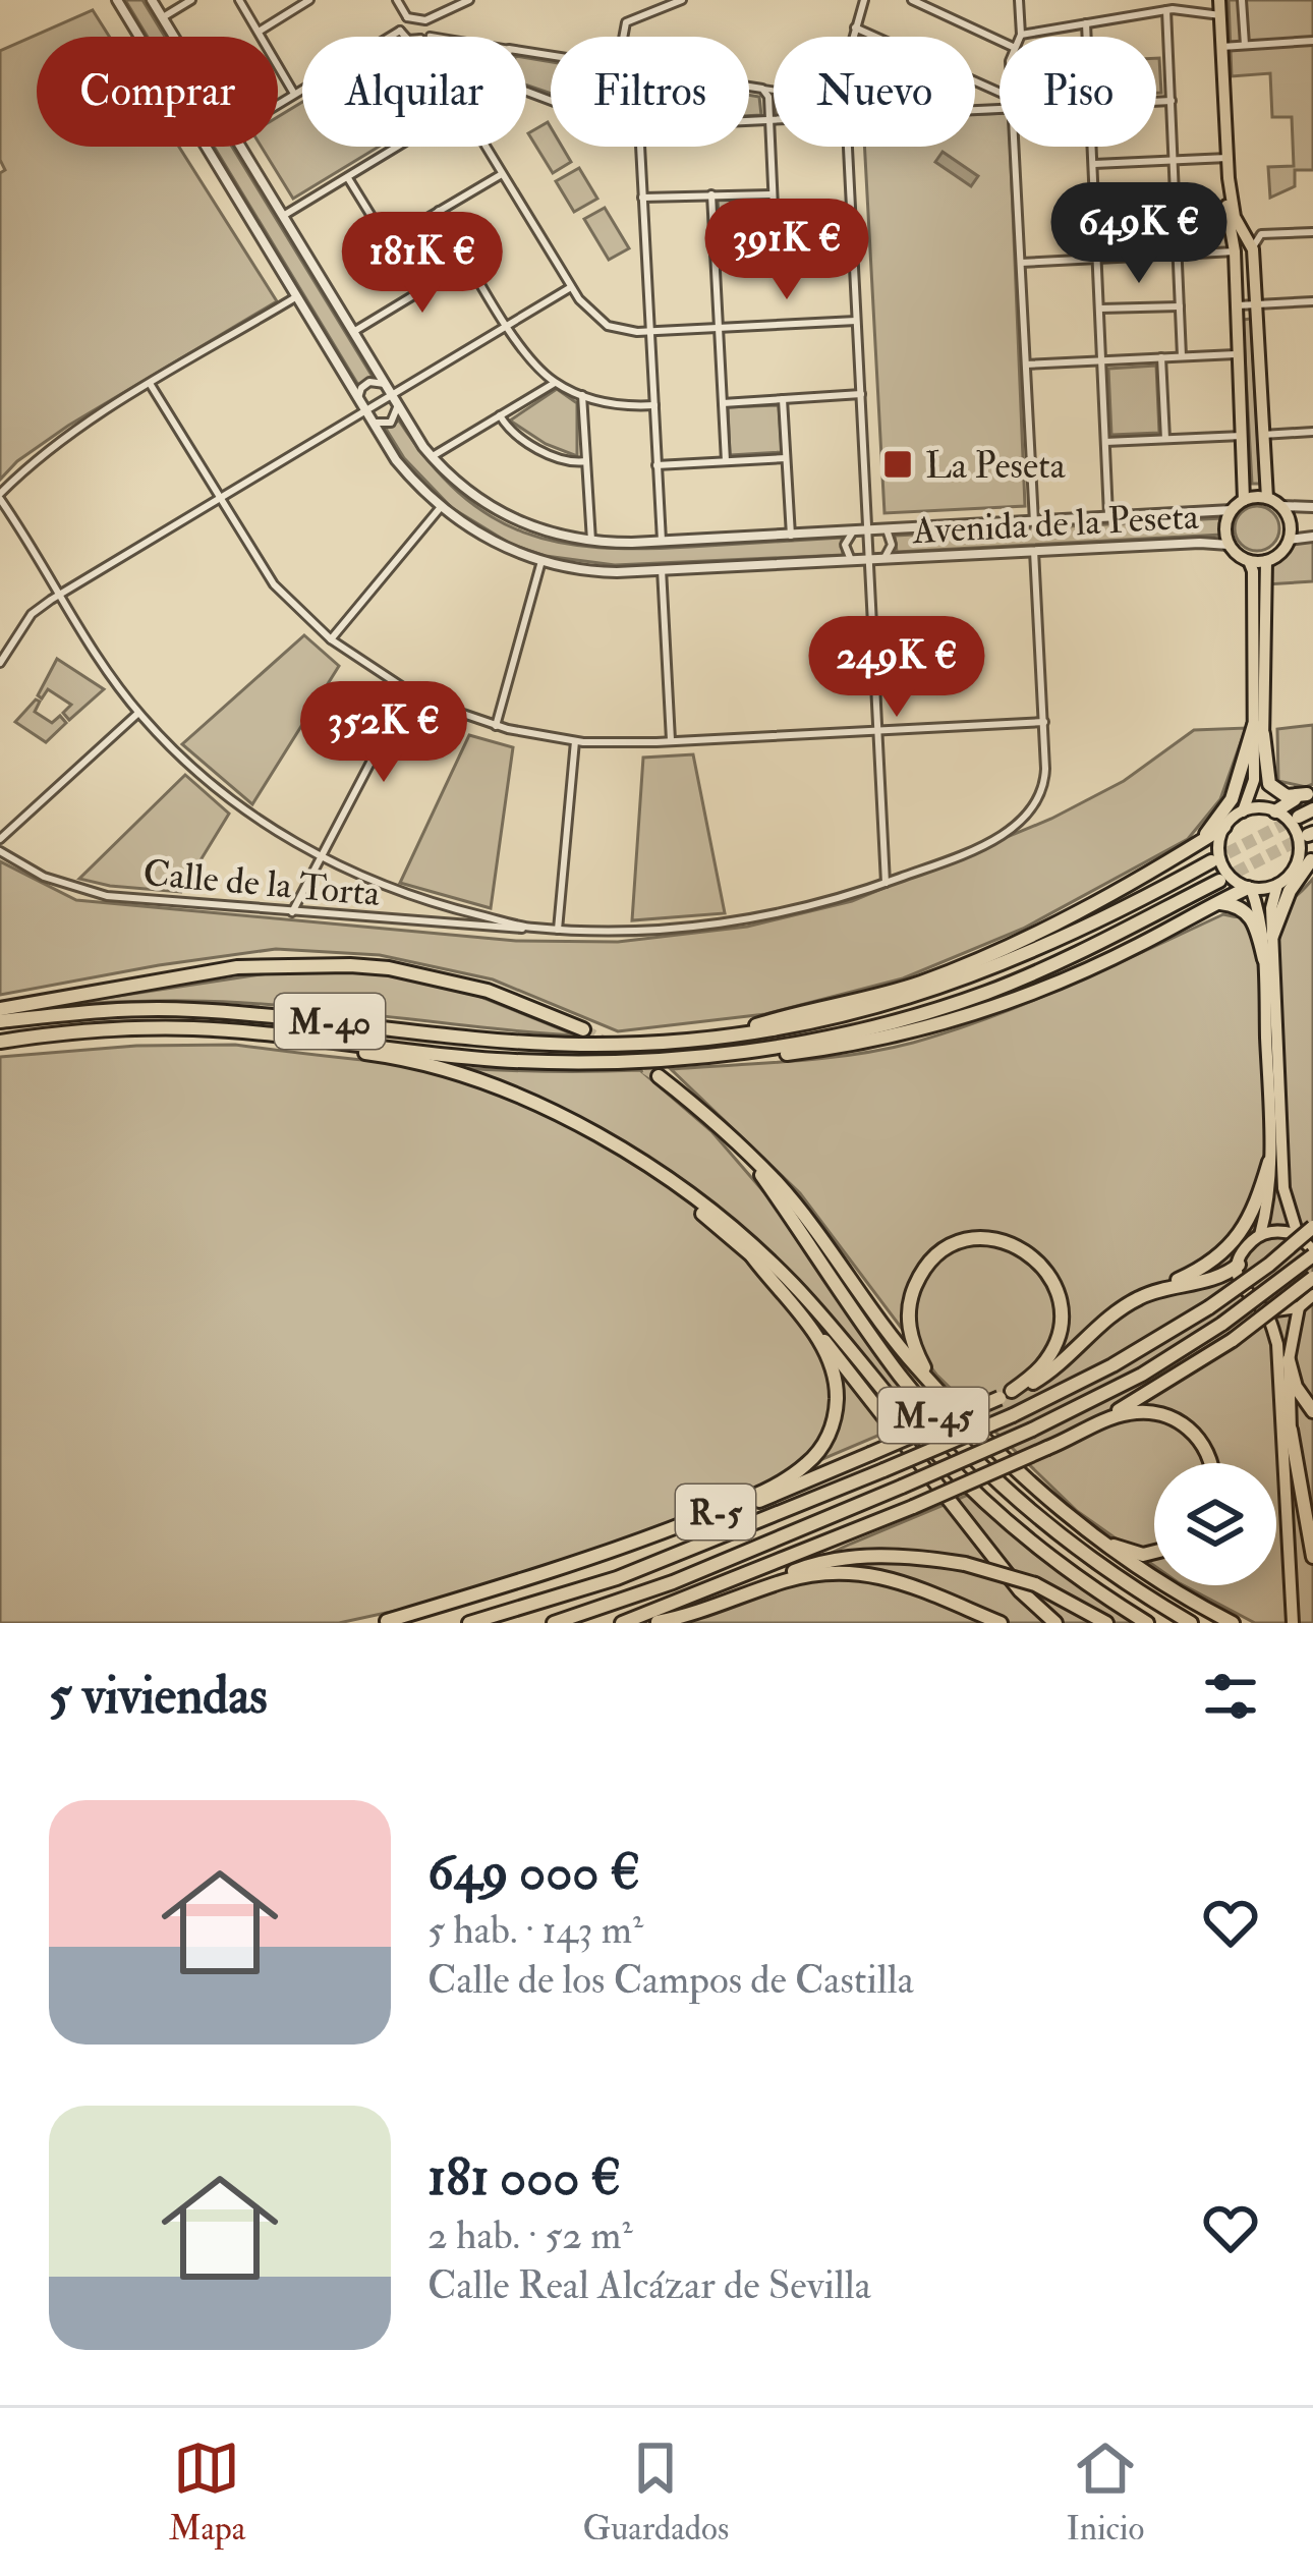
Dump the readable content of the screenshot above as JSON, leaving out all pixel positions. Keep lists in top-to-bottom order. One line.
{"streets":{"highway":["M-40","M-45","R-5"],"street":["Avenida de la Peseta","Calle de la Torta"]},"crossings":[["M-40","M-45"]],"places":{"transit":["La Peseta"]},"page":{"chip":["Comprar","Alquilar","Filtros","Nuevo","Piso"],"price":["649K €","391K €","181K €","249K €","352K €"],"heading":"5 viviendas","list":[{"name":"649 000 €","note":"5 hab. · 143 m² · Calle de los Campos de Castilla"},{"name":"181 000 €","note":"2 hab. · 52 m² · Calle Real Alcázar de Sevilla"}],"tabs":["Mapa","Guardados","Inicio"]}}
